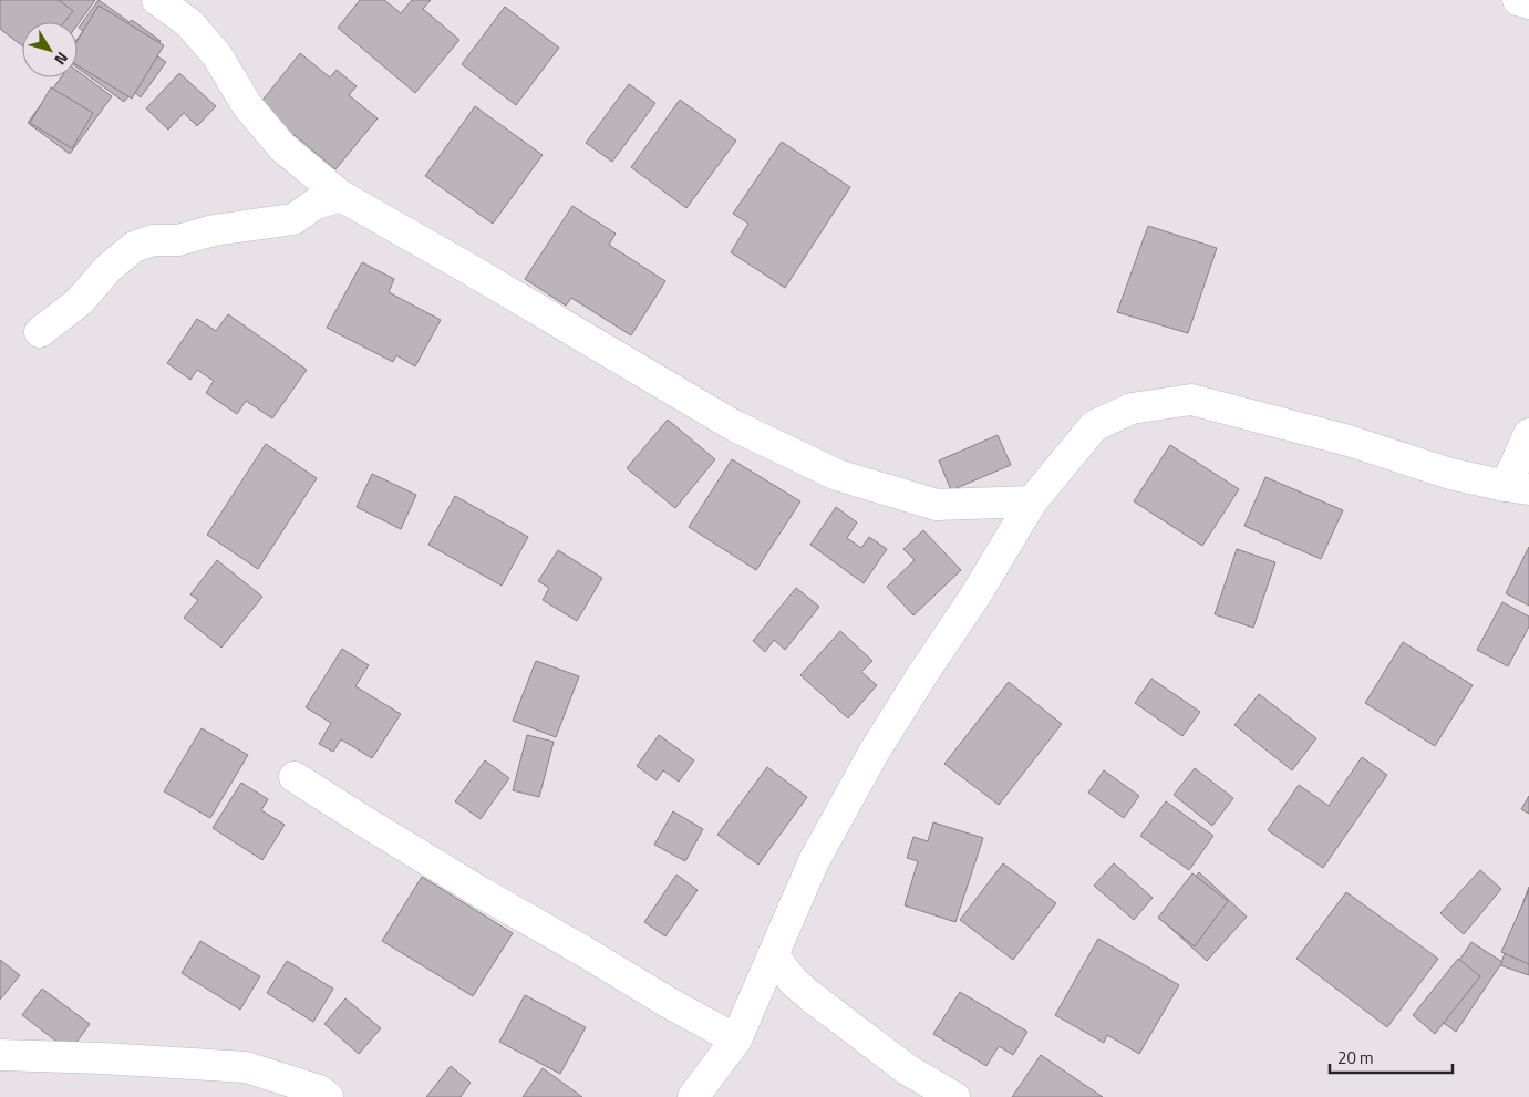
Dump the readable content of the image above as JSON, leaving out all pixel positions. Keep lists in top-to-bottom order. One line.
{"scale_bar":"20 m","north":"bottom right"}
